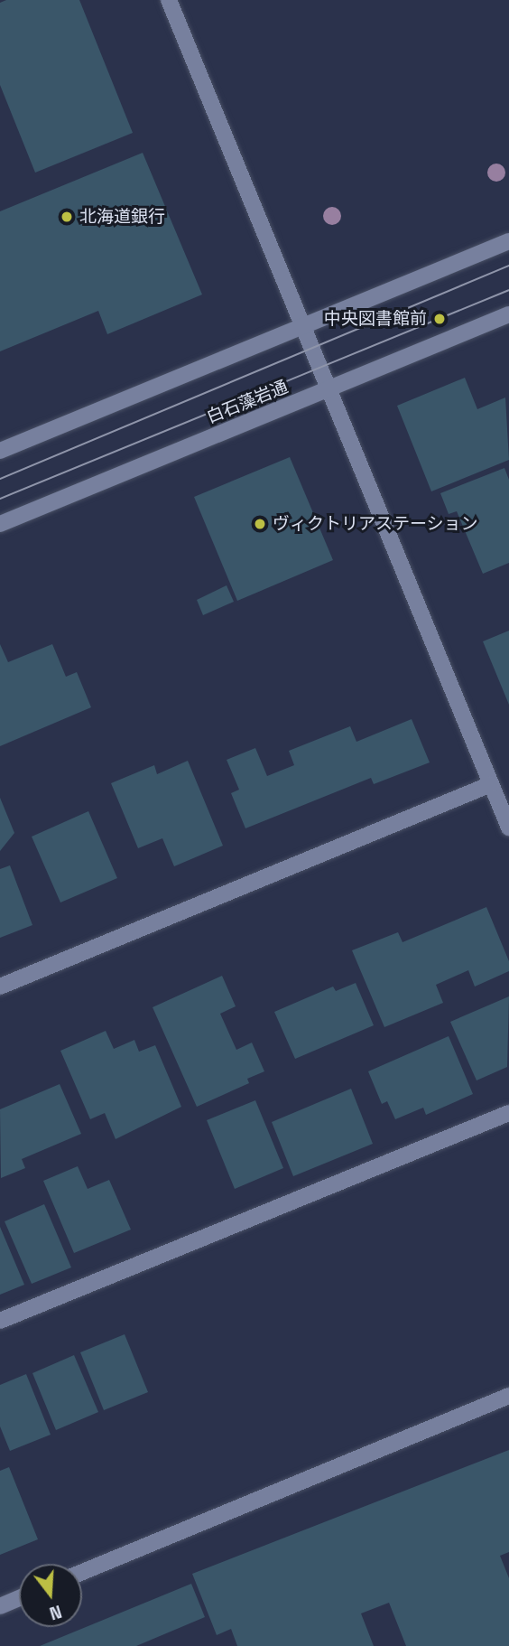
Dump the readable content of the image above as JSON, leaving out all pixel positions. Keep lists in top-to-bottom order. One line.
{"streets":{"street":["白石藻岩通"]},"places":["北海道銀行","中央図書館前","ヴィクトリアステーション"],"north":"bottom"}
